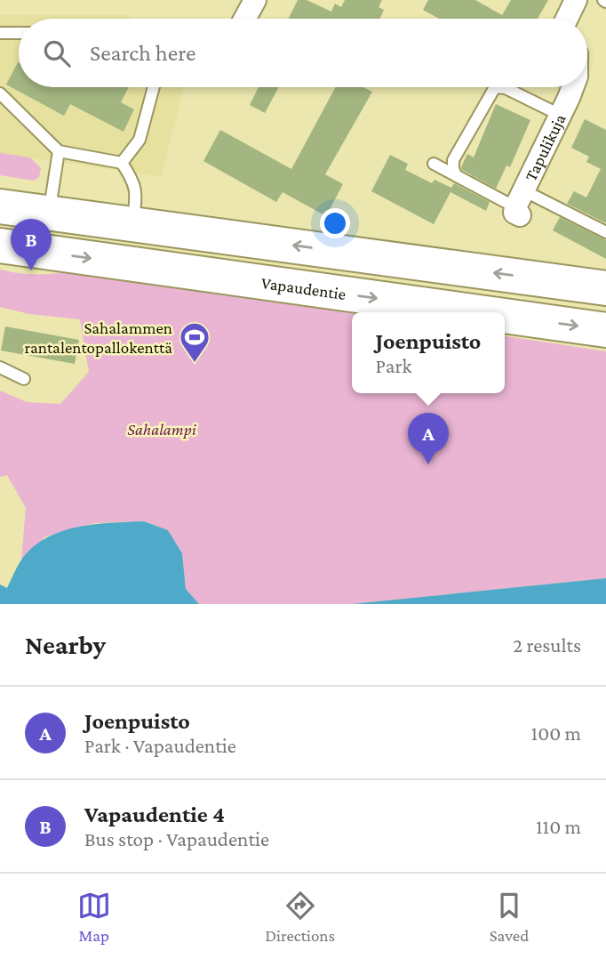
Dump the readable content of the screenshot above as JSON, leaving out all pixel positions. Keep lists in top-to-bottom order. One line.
{"streets":{"main road":["Vapaudentie"],"street":["Tapulikuja"]},"parks":["Sahalampi"],"places":{"sports":["Sahalammen rantalentopallokenttä"]},"page":{"search":"Search here","pins":["B","A"],"popup":["Joenpuisto","Park"],"heading":["Nearby","2 results"],"list":[{"mark":"A","name":"Joenpuisto","note":"Park · Vapaudentie","value":"100 m"},{"mark":"B","name":"Vapaudentie 4","note":"Bus stop · Vapaudentie","value":"110 m"}],"nav":["Map","Directions","Saved"]}}
